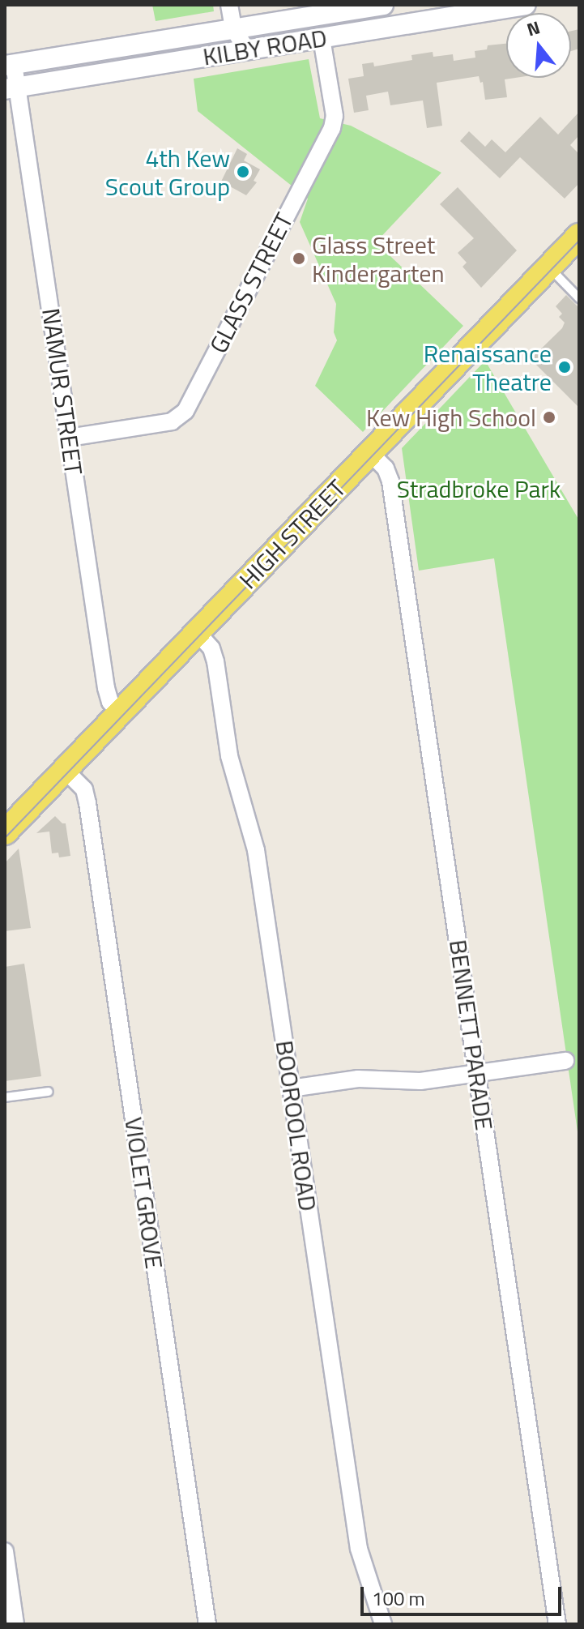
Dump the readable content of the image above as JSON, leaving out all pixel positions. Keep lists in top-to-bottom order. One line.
{"streets":{"main road":["HIGH STREET"],"street":["KILBY ROAD","GLASS STREET","NAMUR STREET","BENNETT PARADE","BOOROOL ROAD","VIOLET GROVE"]},"crossings":[["KILBY ROAD","GLASS STREET"],["KILBY ROAD","NAMUR STREET"],["GLASS STREET","NAMUR STREET"],["NAMUR STREET","HIGH STREET"],["HIGH STREET","BENNETT PARADE"],["HIGH STREET","BOOROOL ROAD"],["HIGH STREET","VIOLET GROVE"]],"parks":["Stradbroke Park"],"places":["4th Kew Scout Group","Glass Street Kindergarten","Renaissance Theatre","Kew High School"],"scale_bar":"100 m","north":"top"}
